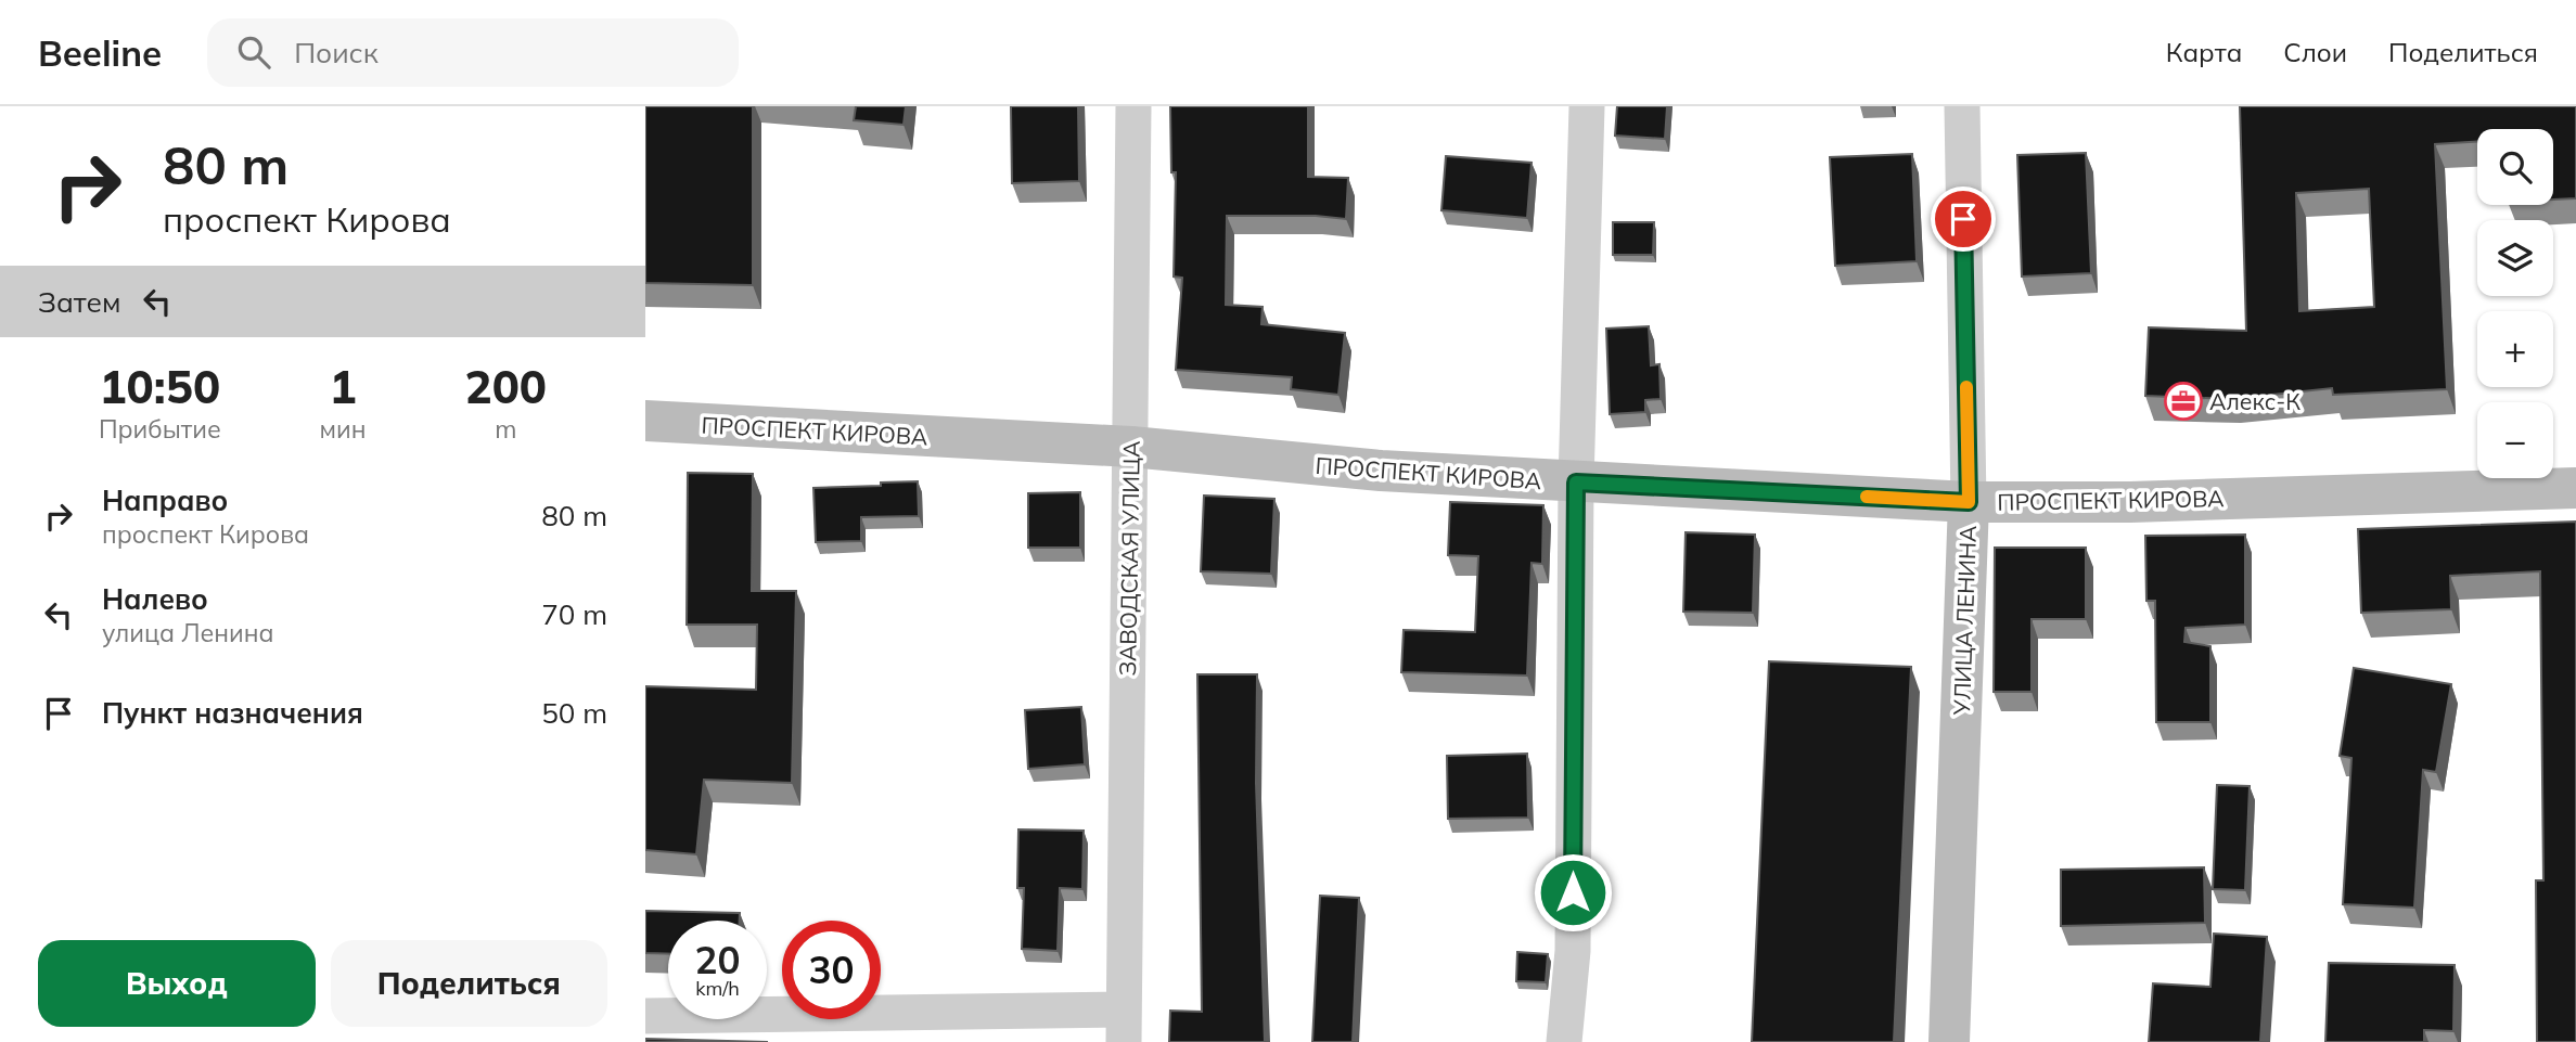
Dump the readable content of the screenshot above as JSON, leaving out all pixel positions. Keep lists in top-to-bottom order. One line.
{"streets":{"street":["ПРОСПЕКТ КИРОВА","ЗАВОДСКАЯ УЛИЦА","УЛИЦА ЛЕНИНА"]},"crossings":[["ПРОСПЕКТ КИРОВА","ЗАВОДСКАЯ УЛИЦА"],["ПРОСПЕКТ КИРОВА","УЛИЦА ЛЕНИНА"]],"places":{"office":["Алекс-К"]},"page":{"header":"Beeline","search":"Поиск","nav":["Карта","Слои","Поделиться"],"turn":["80 m","проспект Кирова"],"map_buttons":["+","−"],"then":"Затем","eta":["10:50","Прибытие","1","мин","200","m"],"list":[{"name":"Направо","note":"проспект Кирова","value":"80 m"},{"name":"Налево","note":"улица Ленина","value":"70 m"},{"name":"Пункт назначения","value":"50 m"}],"speed":"20 km/h","limit":"30","buttons":["Выход","Поделиться"]}}
